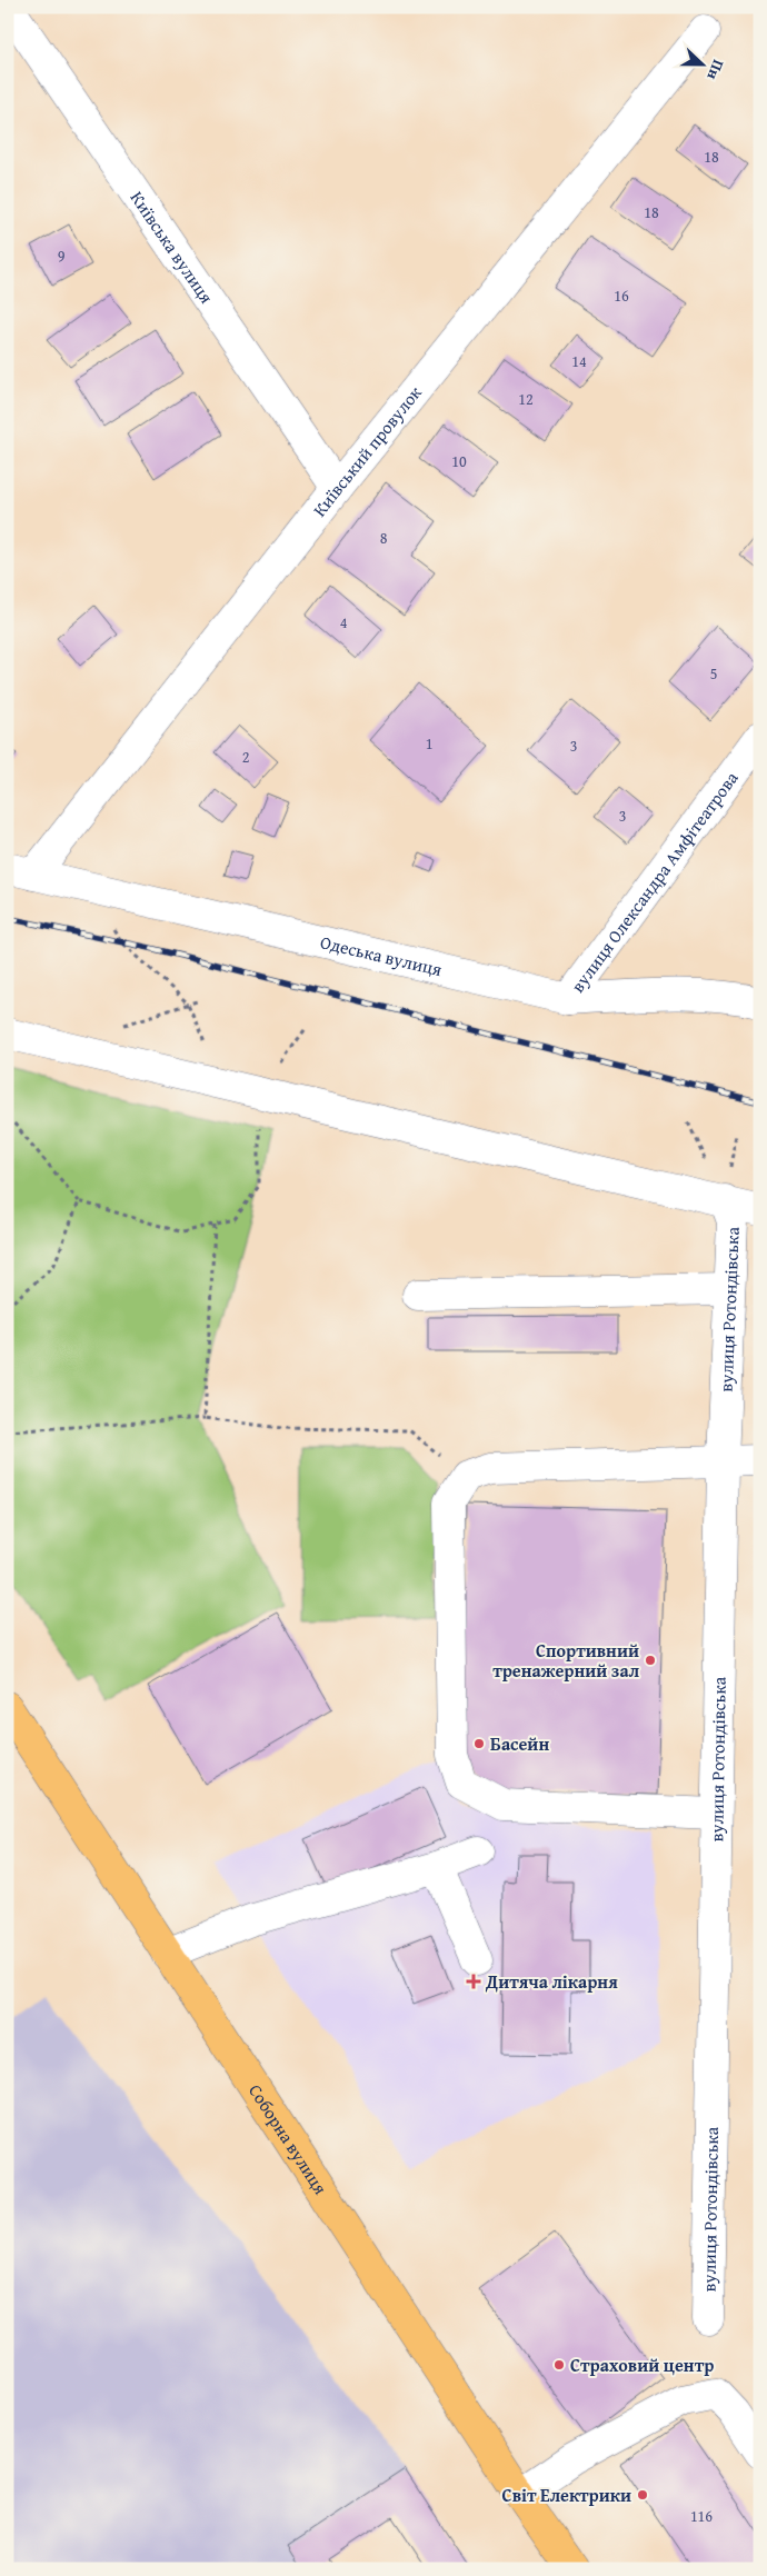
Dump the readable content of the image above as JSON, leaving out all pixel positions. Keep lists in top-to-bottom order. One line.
{"streets":{"main road":["Соборна вулиця"],"street":["Київська вулиця","Київський провулок","вулиця Олександра Амфітеатрова","Одеська вулиця","вулиця Ротондівська"]},"crossings":[["Київська вулиця","Київський провулок"],["Київський провулок","Одеська вулиця"],["вулиця Олександра Амфітеатрова","Одеська вулиця"]],"places":{"other":["Спортивний тренажерний зал","Басейн","Страховий центр","Свiт Електрики"],"health":["Дитяча лікарня"]},"house_numbers":["18","18","9","16","14","12","10","8","4","5","1","3","2","3","116"],"north":"right"}
